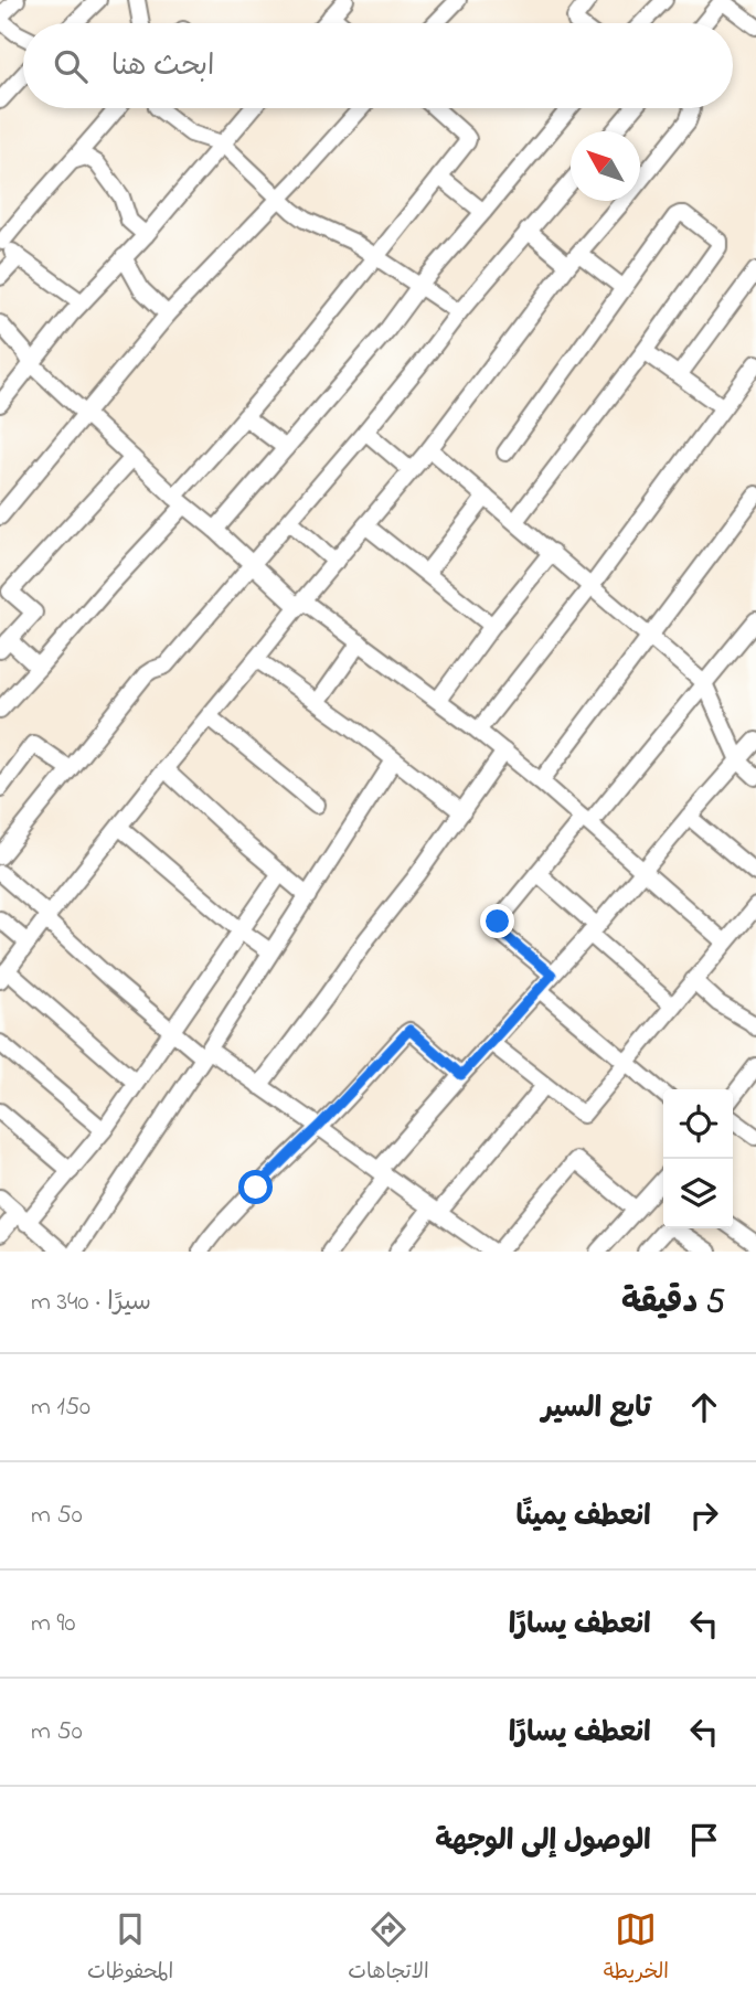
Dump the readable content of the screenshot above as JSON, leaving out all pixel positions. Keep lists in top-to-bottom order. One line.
{"north":"top left","page":{"search":"ابحث هنا","heading":["5 دقيقة","سيرًا · 340 m"],"list":[["تابع السير","150 m"],["انعطف يمينًا","50 m"],["انعطف يسارًا","90 m"],["انعطف يسارًا","50 m"],"الوصول إلى الوجهة"],"nav":["الخريطة","الاتجاهات","المحفوظات"]}}
